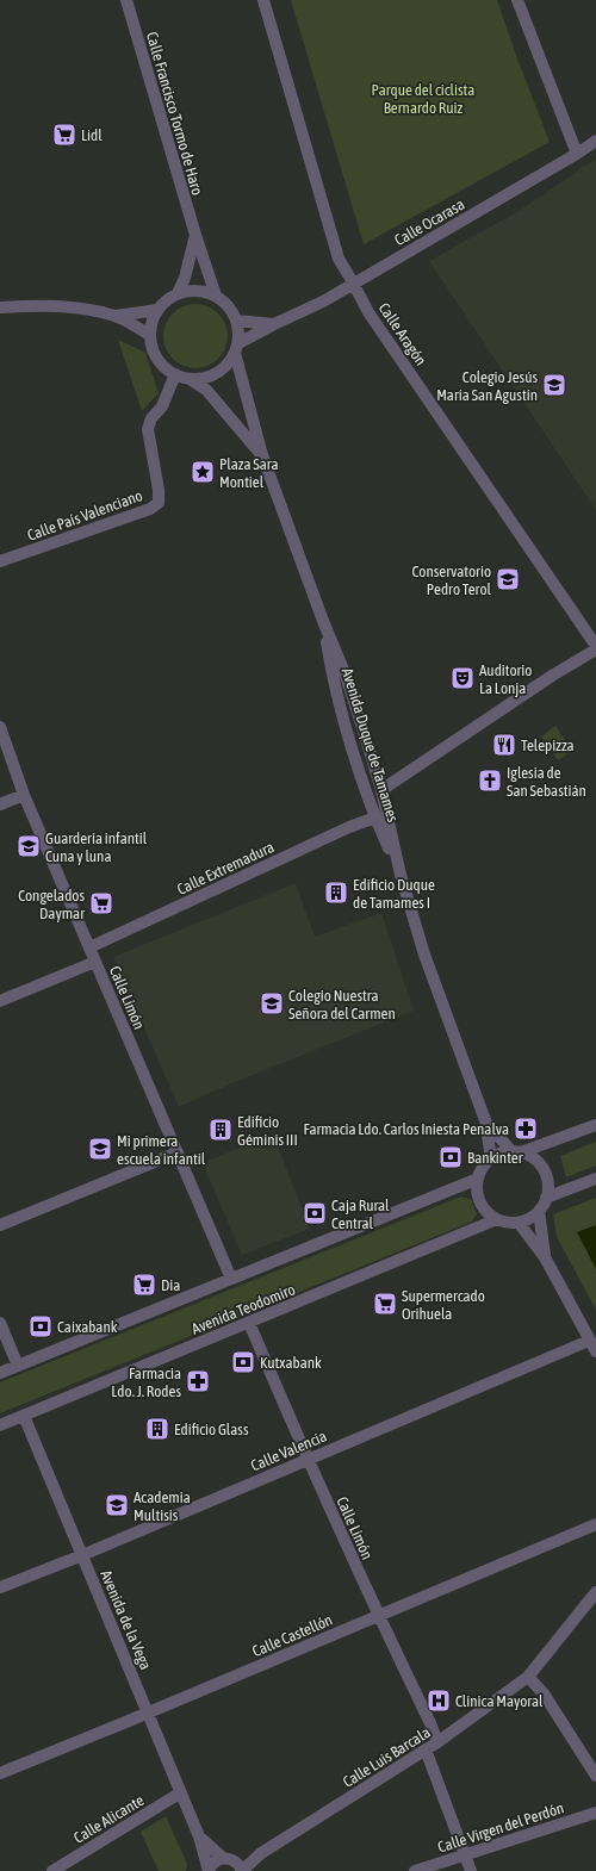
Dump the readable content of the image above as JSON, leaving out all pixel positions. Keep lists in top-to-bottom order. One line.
{"streets":{"street":["Calle Francisco Tormo de Haro","Calle Ocarasa","Calle Aragón","Calle País Valenciano","Avenida Duque de Tamames","Calle Extremadura","Calle Limón","Avenida Teodomiro","Calle Valencia","Avenida de la Vega","Calle Castellón","Calle Luis Barcala","Calle Alicante","Calle Virgen del Perdón"]},"crossings":[["Calle Francisco Tormo de Haro","Calle Ocarasa"],["Calle Francisco Tormo de Haro","Calle País Valenciano"],["Calle Francisco Tormo de Haro","Avenida Duque de Tamames"],["Calle Ocarasa","Calle Aragón"],["Calle Ocarasa","Calle País Valenciano"],["Calle Ocarasa","Avenida Duque de Tamames"],["Calle País Valenciano","Avenida Duque de Tamames"],["Avenida Duque de Tamames","Calle Extremadura"],["Avenida Duque de Tamames","Avenida Teodomiro"],["Calle Extremadura","Calle Limón"],["Calle Limón","Avenida Teodomiro"],["Calle Limón","Calle Valencia"],["Calle Limón","Calle Castellón"],["Calle Limón","Calle Luis Barcala"],["Avenida Teodomiro","Avenida de la Vega"],["Calle Valencia","Avenida de la Vega"],["Avenida de la Vega","Calle Castellón"],["Avenida de la Vega","Calle Luis Barcala"],["Avenida de la Vega","Calle Alicante"]],"parks":["Parque del ciclista Bernardo Ruiz"],"places":{"supermarket":["Lidl","Congelados Daymar","Dia","Supermercado Orihuela"],"school or university":["Colegio Jesús María San Agustín","Conservatorio Pedro Terol","Guardería infantil Cuna y luna","Colegio Nuestra Señora del Carmen","Mi primera escuela infantil","Academia Multisis"],"place":["Plaza Sara Montiel"],"theatre":["Auditorio La Lonja"],"restaurant":["Telepizza"],"church":["Iglesia de San Sebastián"],"building":["Edificio Duque de Tamames I","Edificio Géminis III","Edificio Glass"],"pharmacy":["Farmacia Ldo. Carlos Iniesta Penalva","Farmacia Ldo. J. Rodes"],"bank":["Bankinter","Caja Rural Central","Caixabank","Kutxabank"],"hospital":["Clínica Mayoral"]}}
